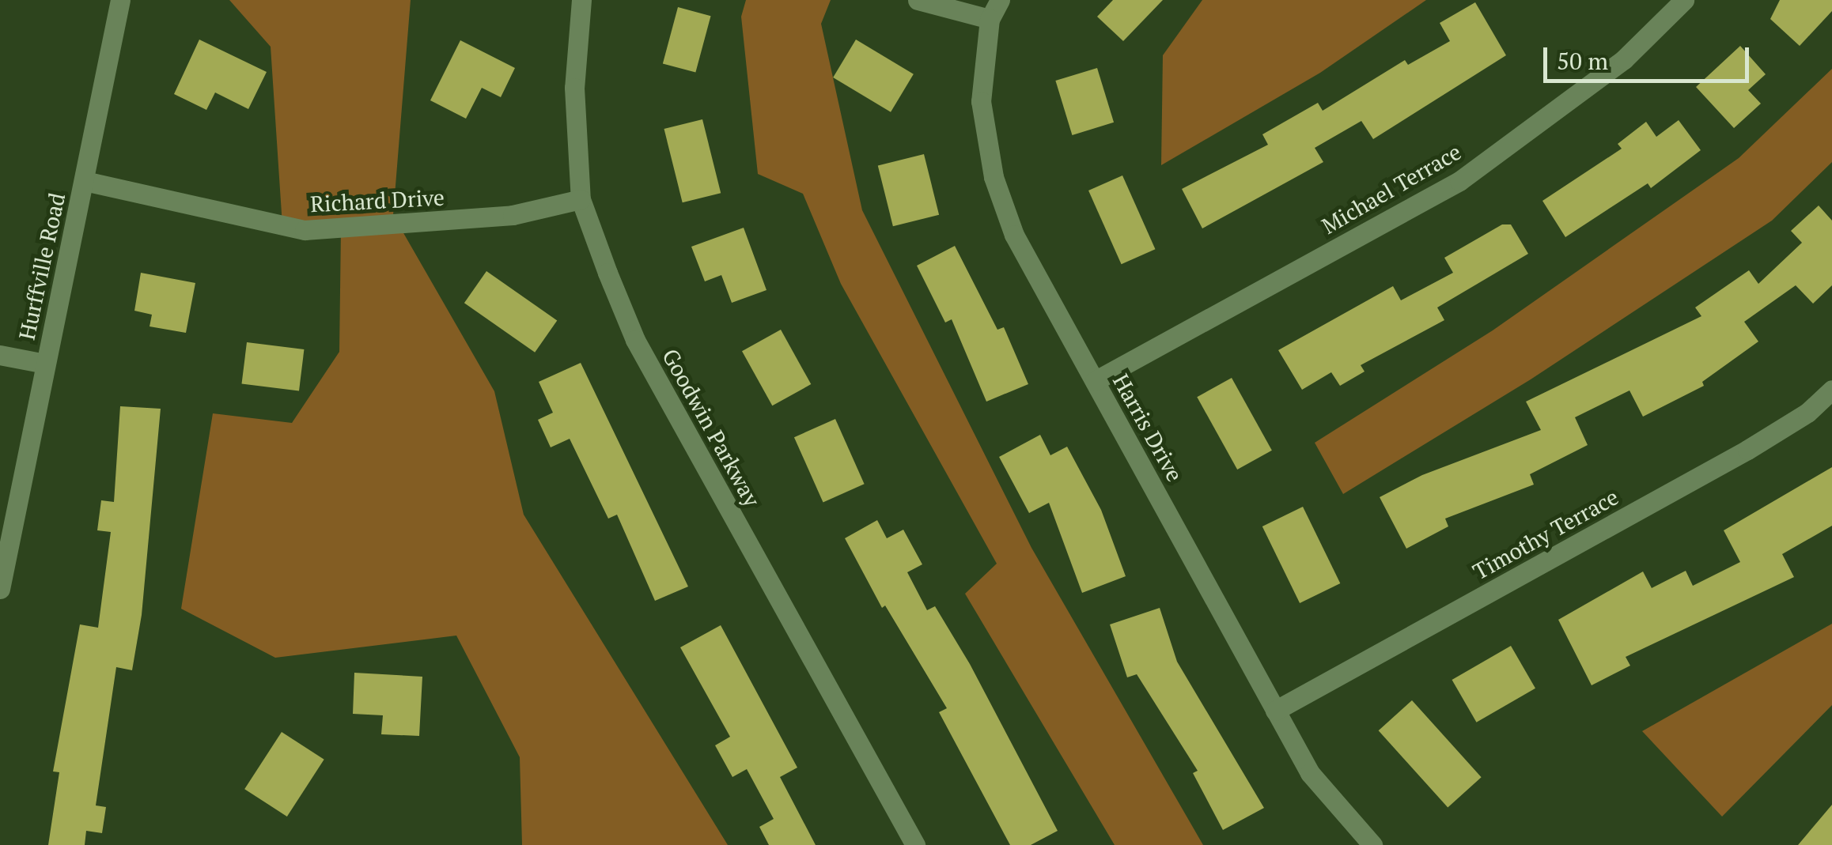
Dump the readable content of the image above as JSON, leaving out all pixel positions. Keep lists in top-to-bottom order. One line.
{"streets":{"street":["Michael Terrace","Richard Drive","Hurffville Road","Goodwin Parkway","Harris Drive","Timothy Terrace"]},"crossings":[["Michael Terrace","Harris Drive"],["Richard Drive","Hurffville Road"],["Richard Drive","Goodwin Parkway"],["Harris Drive","Timothy Terrace"]],"scale_bar":"50 m"}
